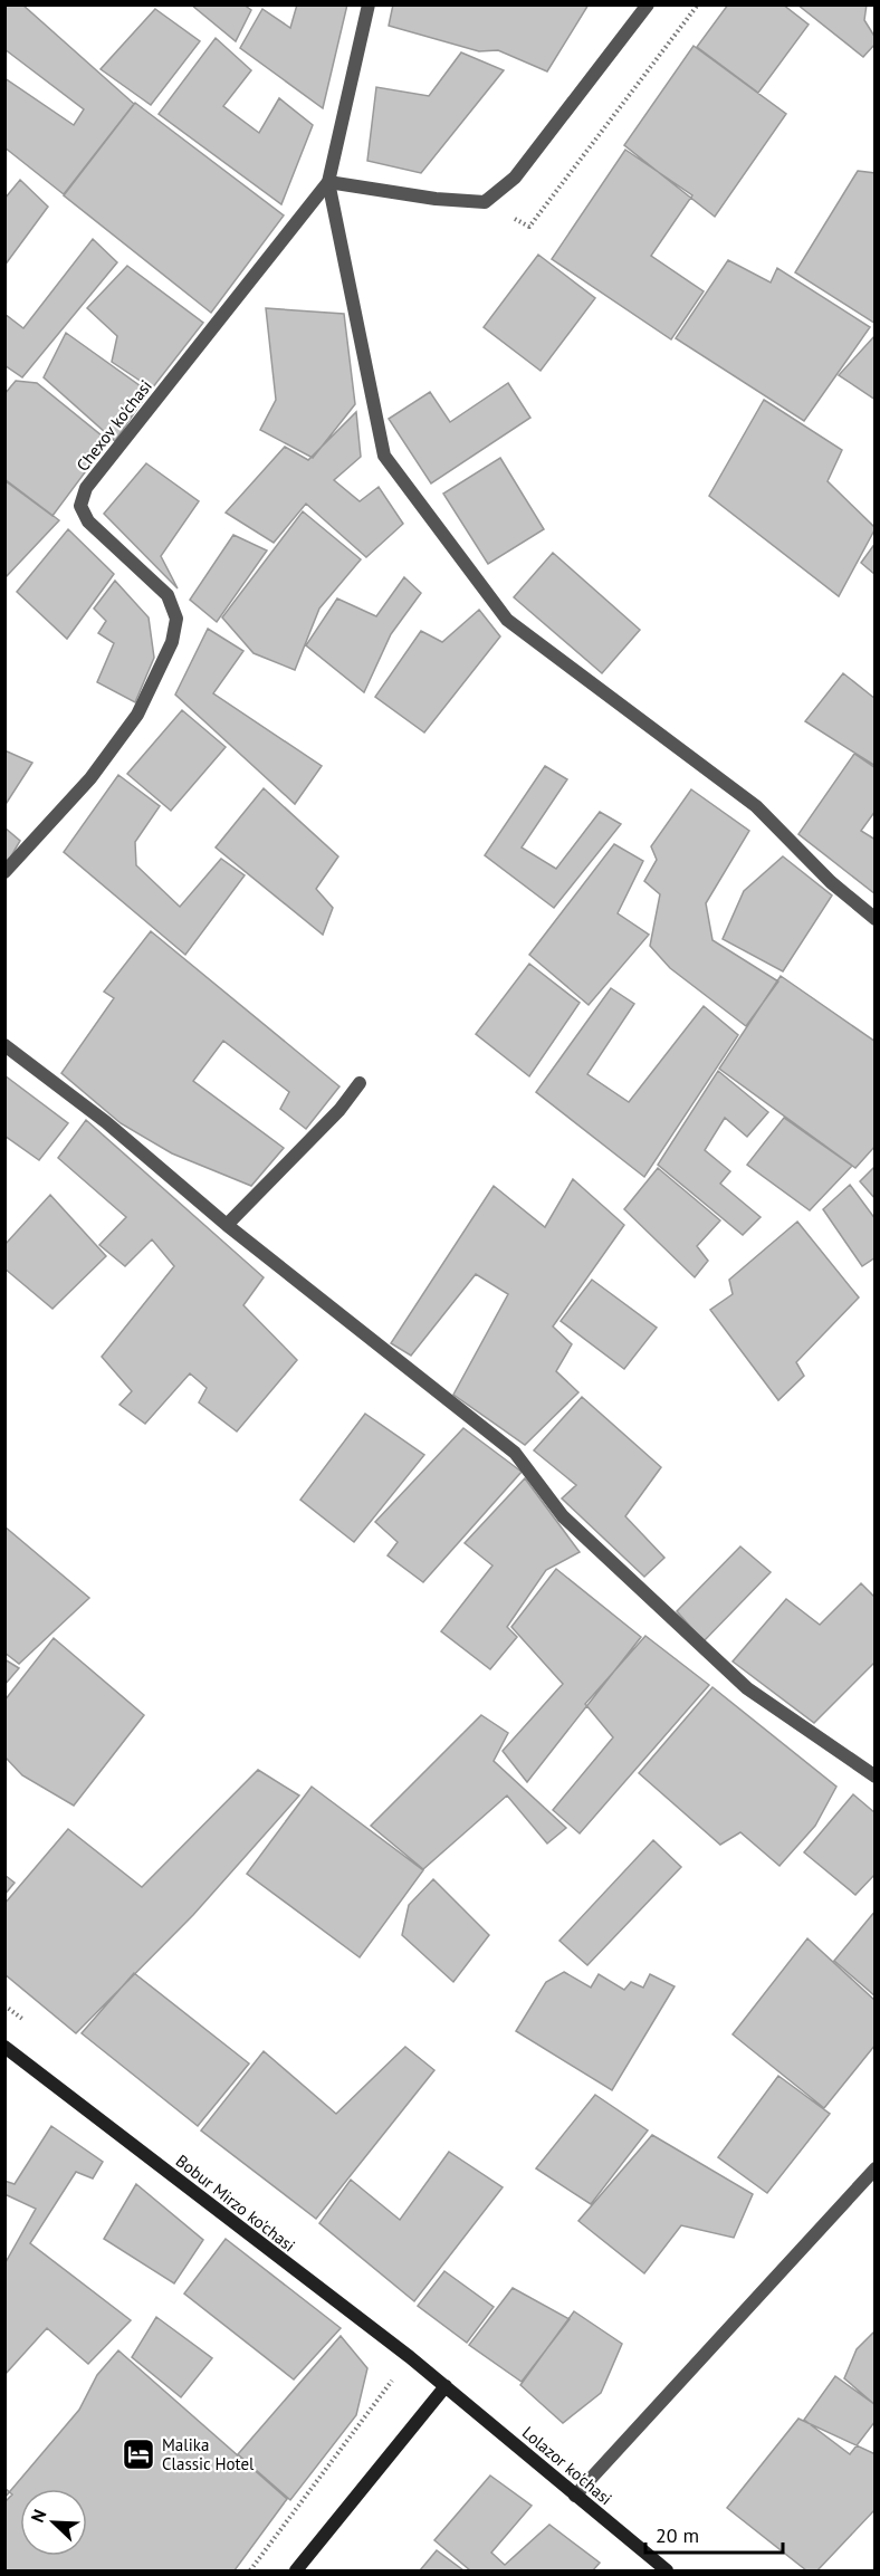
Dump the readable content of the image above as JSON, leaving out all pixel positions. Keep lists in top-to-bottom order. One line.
{"streets":{"street":["Chexov ko'chasi","Bobur Mirzo ko'chasi","Lolazor ko'chasi"]},"crossings":[["Bobur Mirzo ko'chasi","Lolazor ko'chasi"]],"places":{"hotel":["Malika Classic Hotel"]},"scale_bar":"20 m","north":"top left"}
